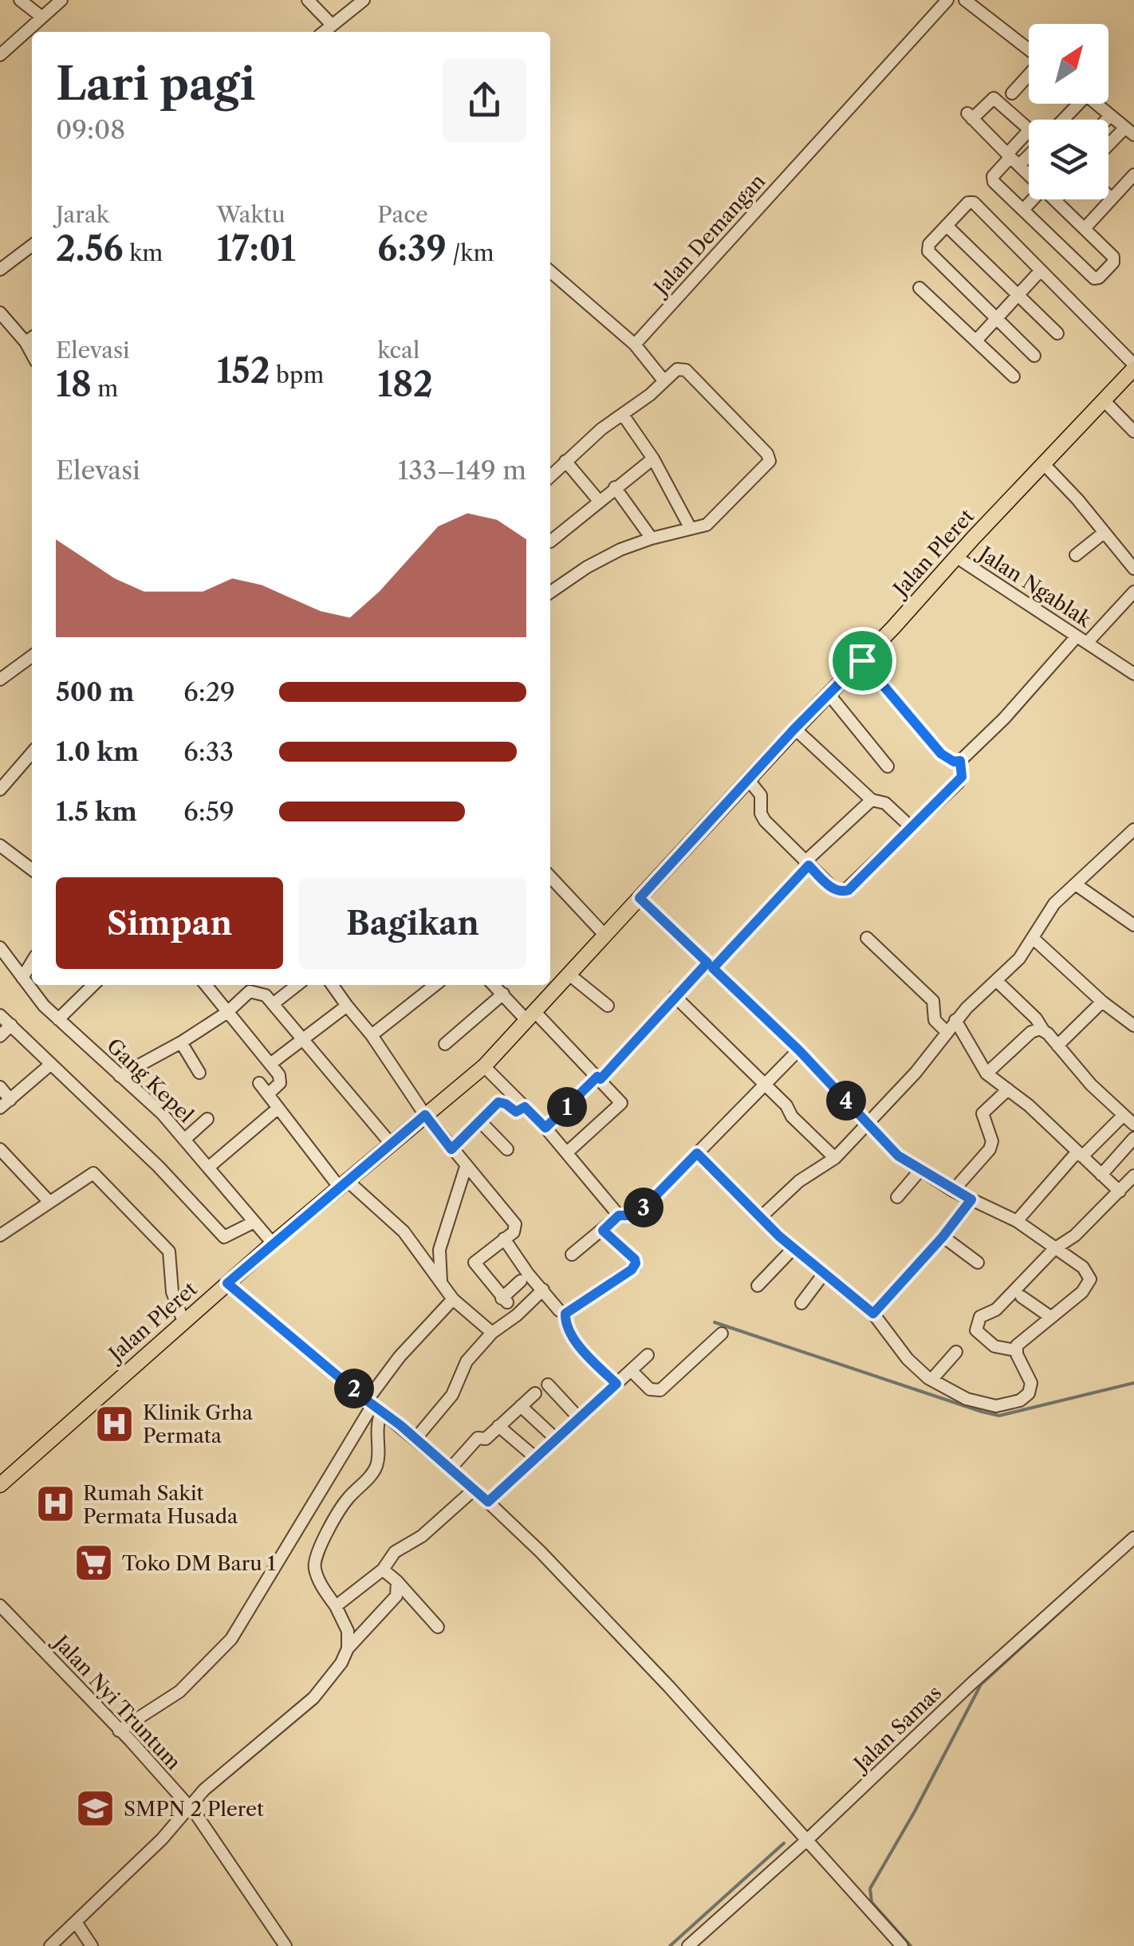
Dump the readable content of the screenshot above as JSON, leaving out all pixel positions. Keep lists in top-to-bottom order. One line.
{"streets":{"main road":["Jalan Pleret"],"street":["Jalan Demangan","Jalan Ngablak","Gang Kepel","Jalan Nyi Truntum","Jalan Samas"]},"crossings":[["Jalan Pleret","Jalan Ngablak"],["Jalan Pleret","Gang Kepel"]],"places":{"hospital":["Klinik Grha Permata","Rumah Sakit Permata Husada"],"supermarket":["Toko DM Baru 1"],"school or university":["SMPN 2 Pleret"]},"north":"top right","page":{"heading":["Lari pagi","09:08"],"stats":[["Jarak","2.56 km"],["Waktu","17:01"],["Pace","6:39 /km"],["Elevasi","18 m"],["152 bpm"],["kcal","182"]],"chart":["Elevasi","133–149 m"],"list":[{"name":"500 m","note":"6:29"},{"name":"1.0 km","note":"6:33"},{"name":"1.5 km","note":"6:59"}],"buttons":["Simpan","Bagikan"],"pins":["4","1","3","2"]}}
